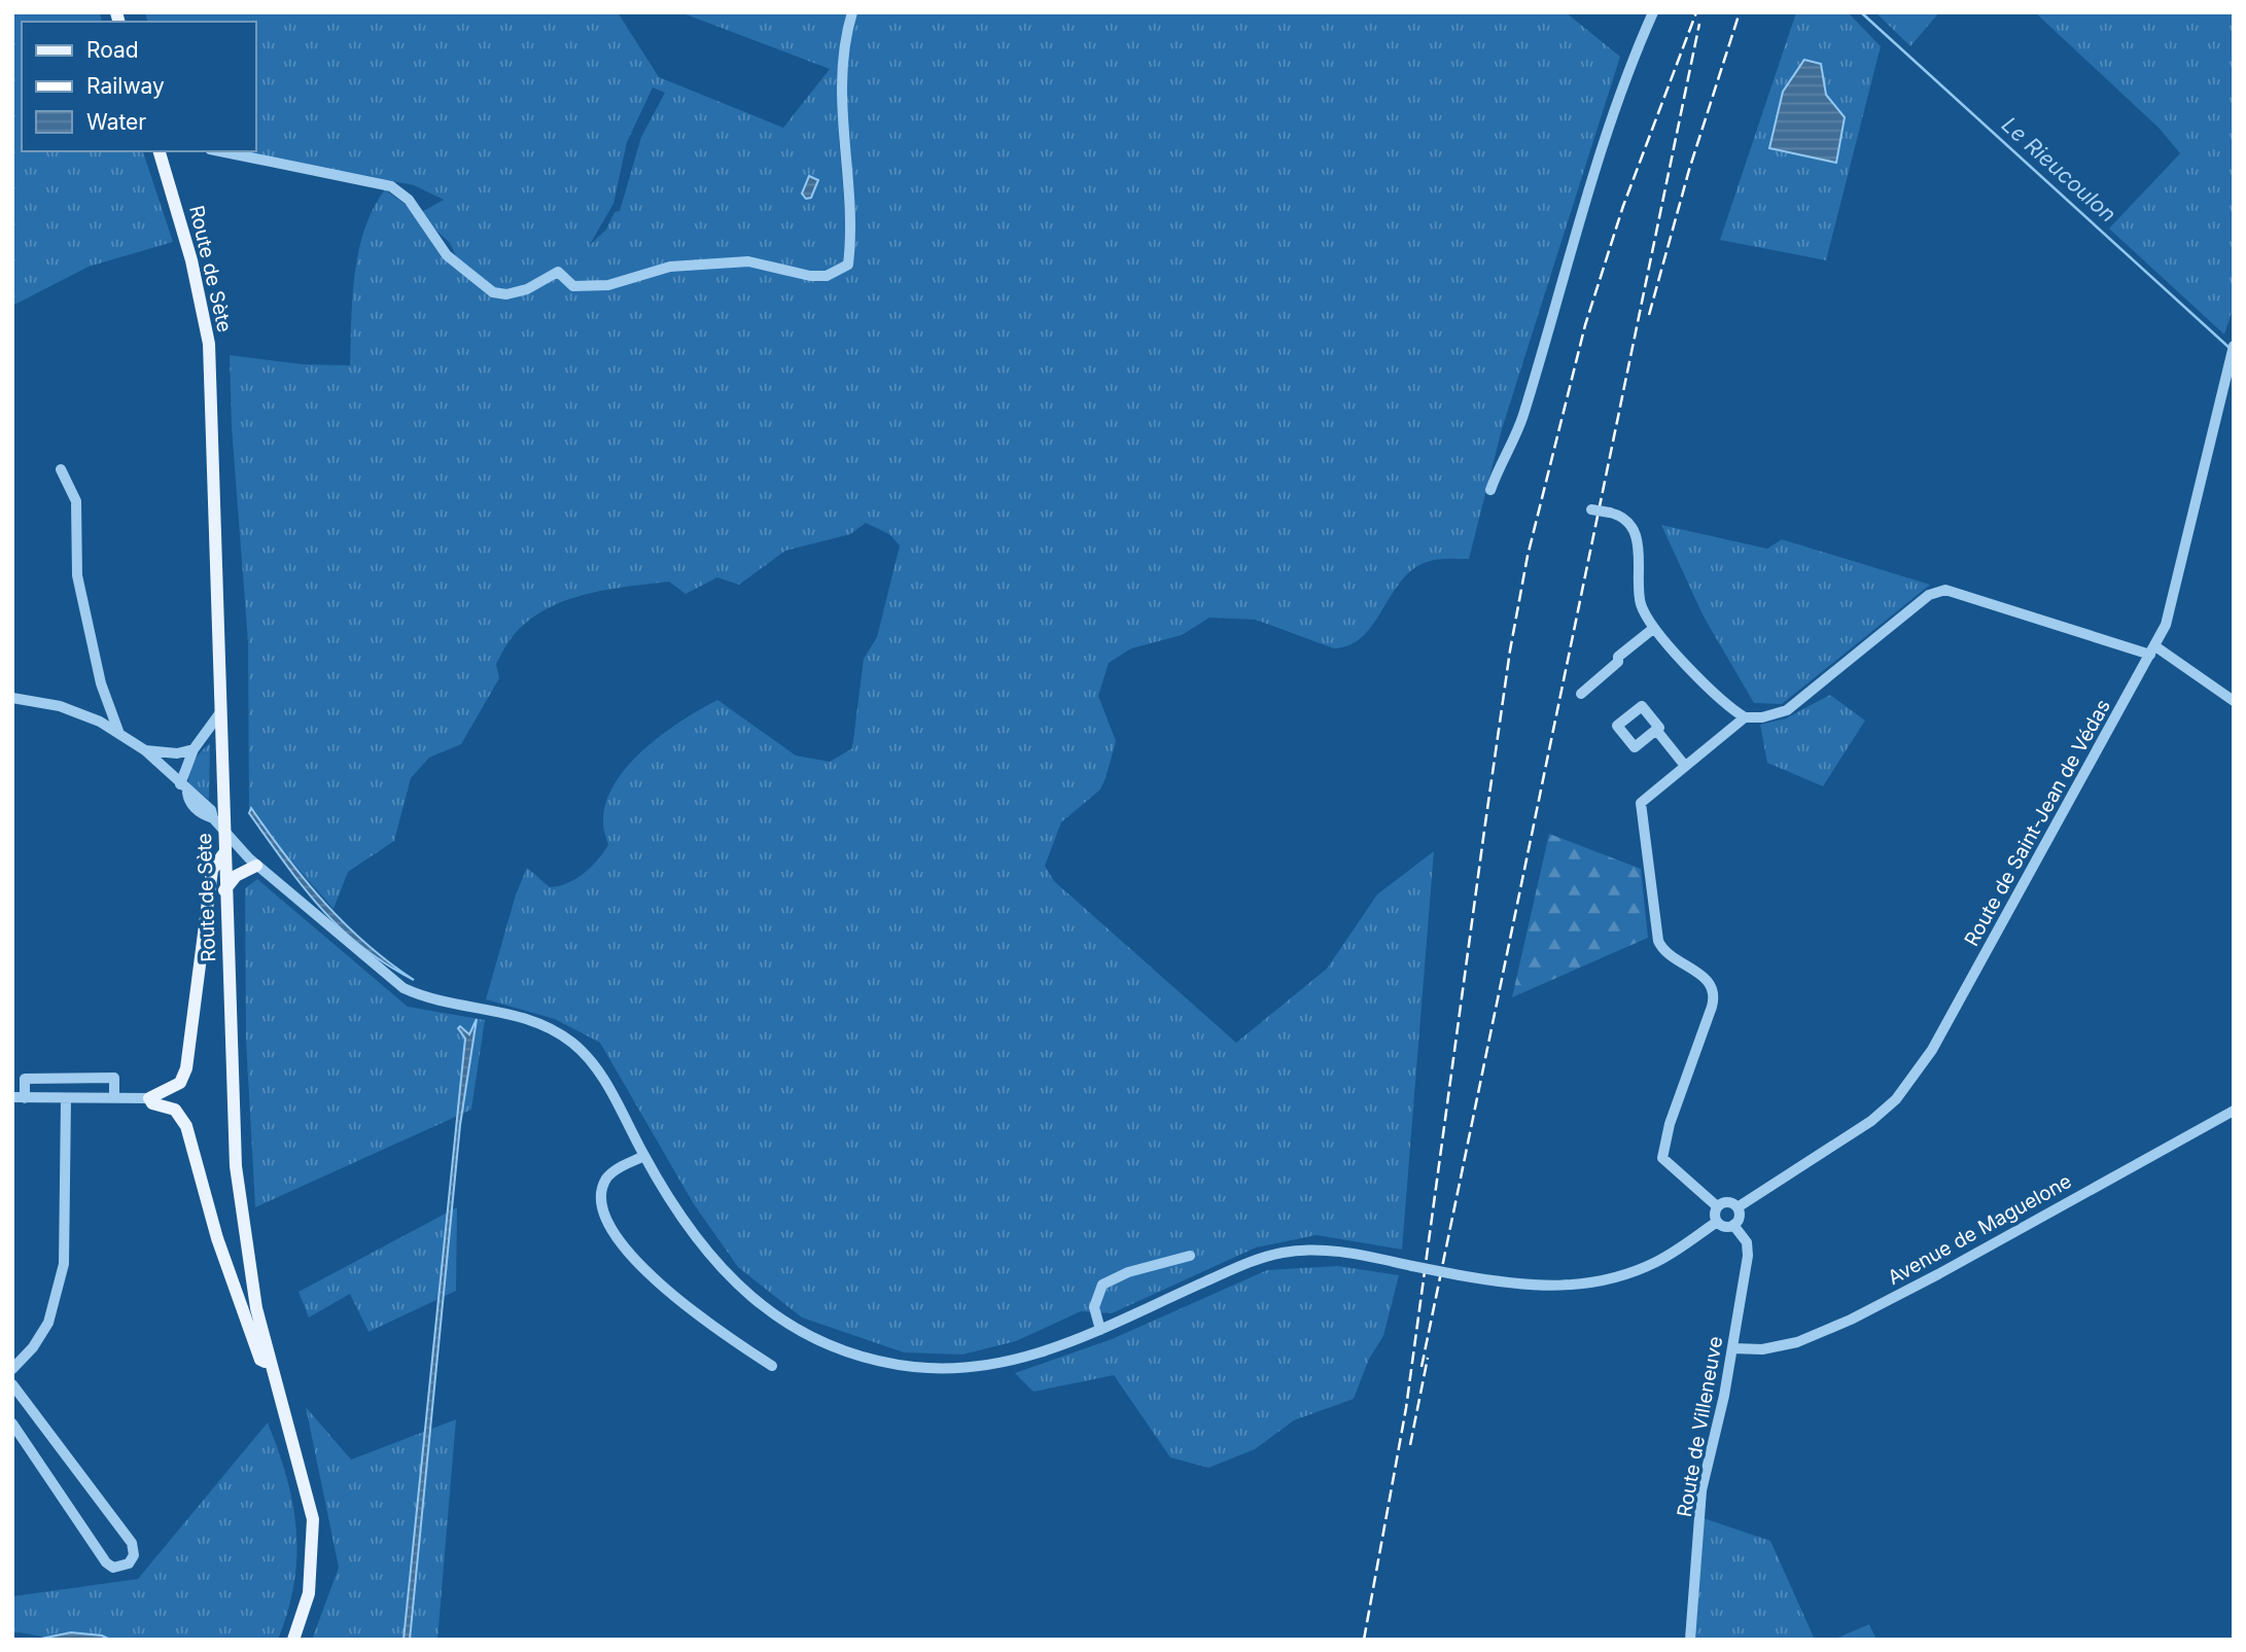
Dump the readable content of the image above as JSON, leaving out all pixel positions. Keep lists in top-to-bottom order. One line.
{"streets":{"main road":["Route de Sète"],"street":["Route de Saint-Jean de Védas","Avenue de Maguelone","Route de Villeneuve"]},"crossings":[["Route de Saint-Jean de Védas","Route de Villeneuve"],["Avenue de Maguelone","Route de Villeneuve"]],"water":["Le Rieucoulon"],"legend":["Road","Railway","Water"]}
